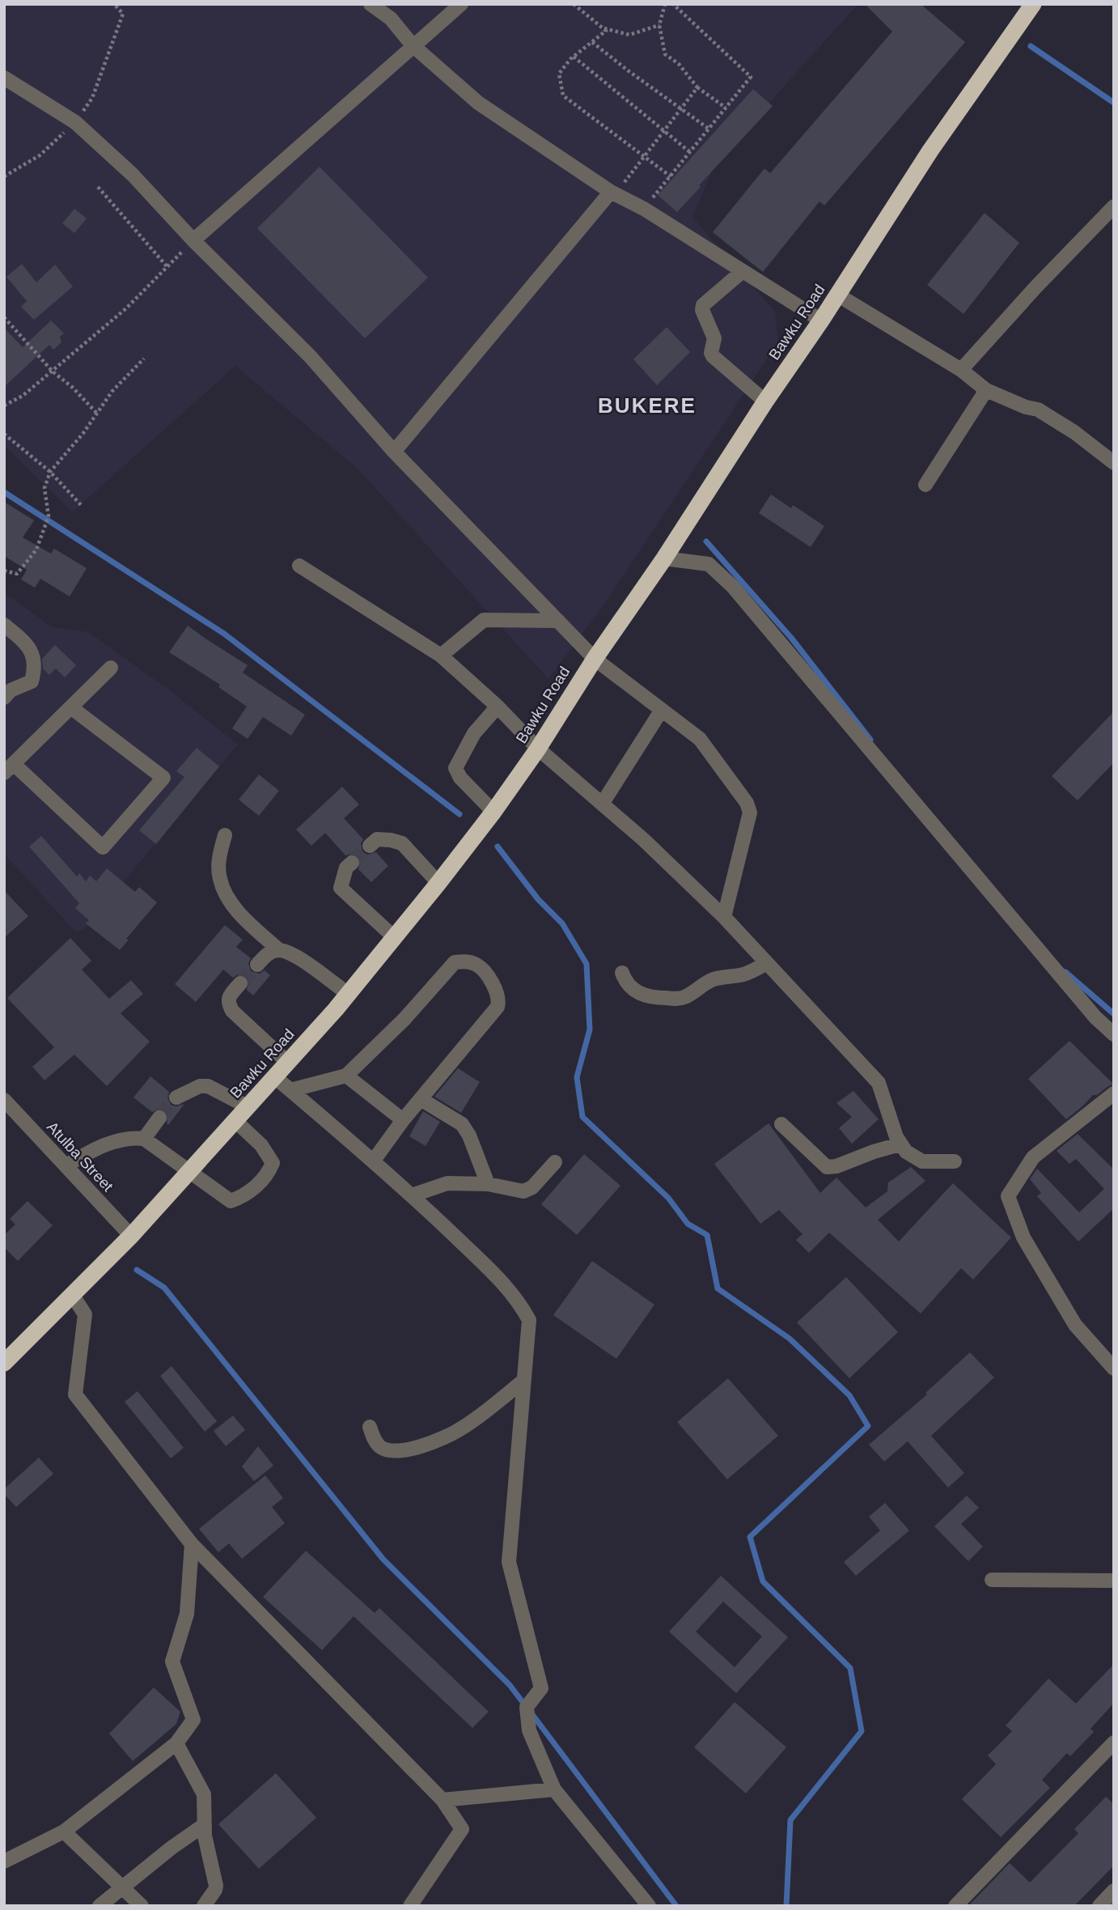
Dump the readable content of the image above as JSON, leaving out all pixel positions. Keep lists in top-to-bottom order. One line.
{"streets":{"highway":["Bawku Road"],"street":["Atulba Street"]},"crossings":[["Bawku Road","Atulba Street"]],"districts":["BUKERE"]}
